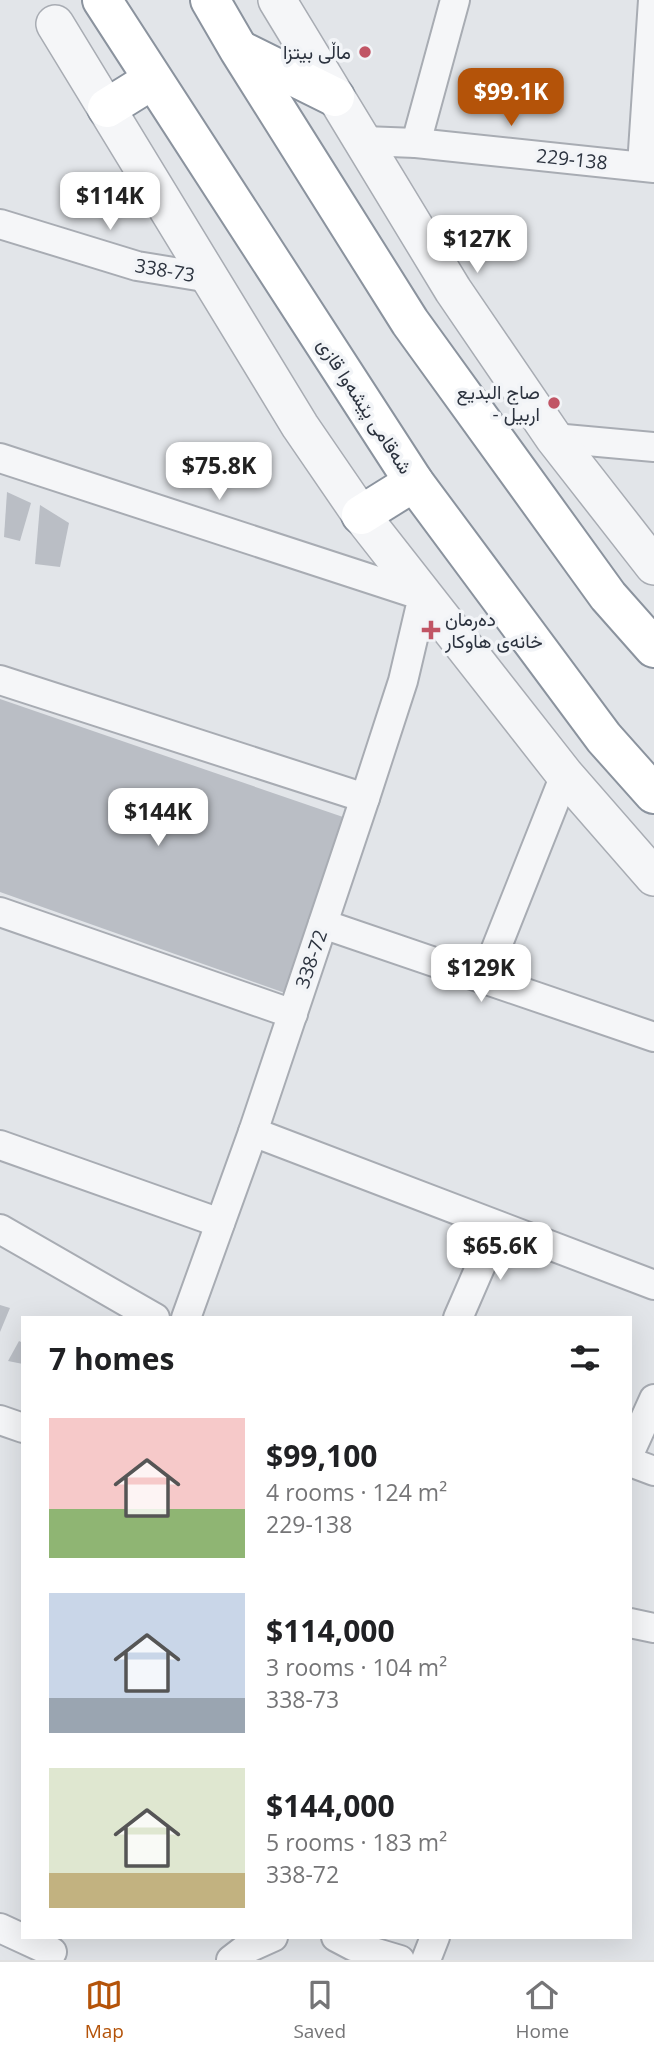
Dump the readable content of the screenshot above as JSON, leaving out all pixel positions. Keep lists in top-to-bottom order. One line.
{"streets":{"highway":["شەقامی پێشەوا قازی"],"street":["229-138","338-73","338-72"]},"places":{"other":["ماڵی بیتزا","صاج البديع - اربيل"],"health":["دەرمان خانەی هاوکار"]},"page":{"price":["$99.1K","$114K","$127K","$75.8K","$144K","$129K","$65.6K"],"heading":"7 homes","list":[{"name":"$99,100","note":"4 rooms · 124 m² · 229-138"},{"name":"$114,000","note":"3 rooms · 104 m² · 338-73"},{"name":"$144,000","note":"5 rooms · 183 m² · 338-72"}],"tabs":["Map","Saved","Home"]}}
